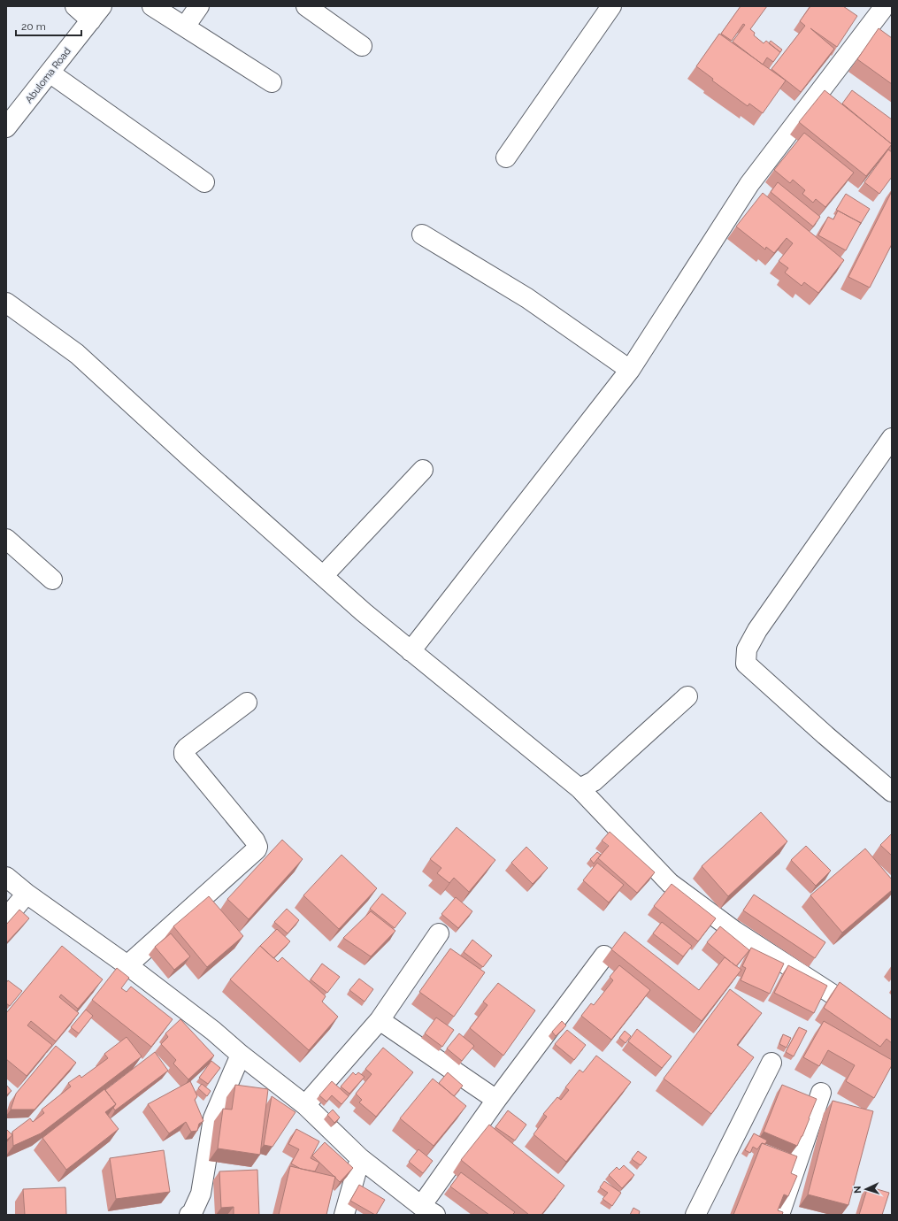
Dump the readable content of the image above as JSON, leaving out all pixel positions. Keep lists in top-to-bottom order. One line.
{"streets":{"street":["Abuloma Road"]},"scale_bar":"20 m","north":"left"}
